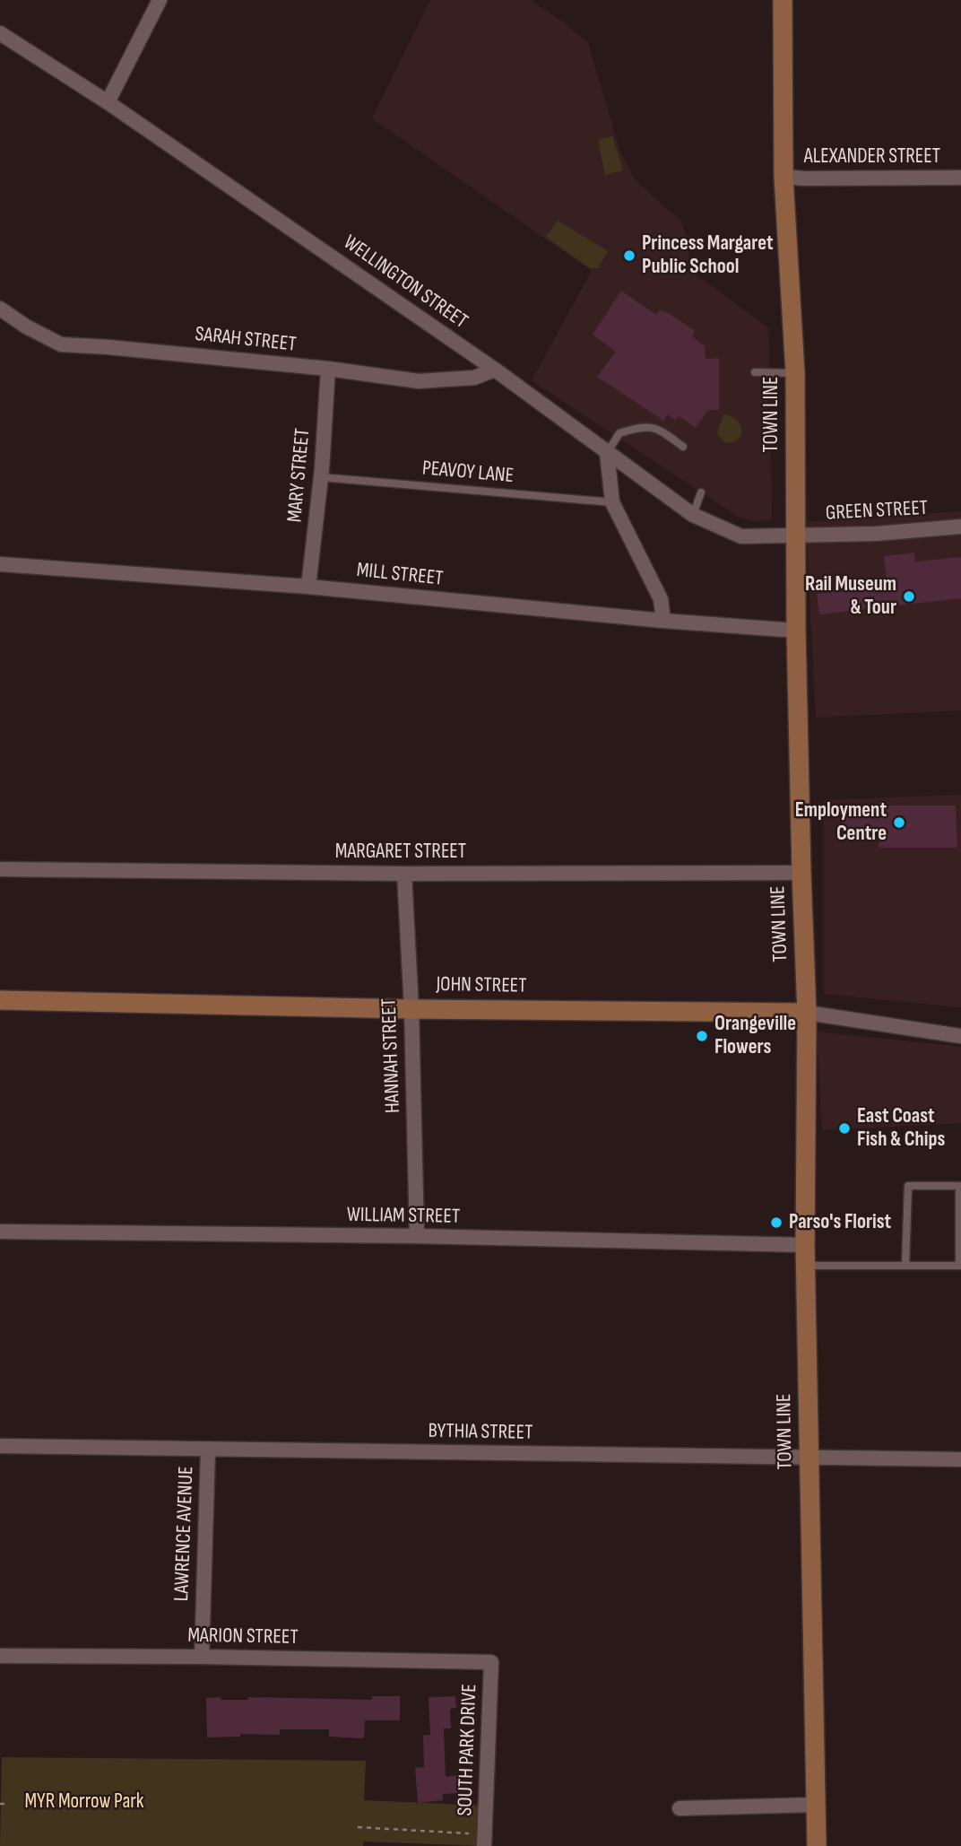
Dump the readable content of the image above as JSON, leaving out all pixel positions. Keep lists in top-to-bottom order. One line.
{"streets":{"main road":["TOWN LINE","JOHN STREET"],"street":["ALEXANDER STREET","WELLINGTON STREET","SARAH STREET","MARY STREET","GREEN STREET","MILL STREET","MARGARET STREET","HANNAH STREET","WILLIAM STREET","BYTHIA STREET","LAWRENCE AVENUE","MARION STREET","SOUTH PARK DRIVE"],"lane":["PEAVOY LANE"]},"crossings":[["ALEXANDER STREET","TOWN LINE"],["WELLINGTON STREET","SARAH STREET"],["WELLINGTON STREET","TOWN LINE"],["WELLINGTON STREET","GREEN STREET"],["SARAH STREET","MARY STREET"],["TOWN LINE","GREEN STREET"],["TOWN LINE","MILL STREET"],["TOWN LINE","MARGARET STREET"],["TOWN LINE","JOHN STREET"],["TOWN LINE","WILLIAM STREET"],["TOWN LINE","BYTHIA STREET"],["PEAVOY LANE","MARY STREET"],["MARY STREET","MILL STREET"],["MARGARET STREET","HANNAH STREET"],["JOHN STREET","HANNAH STREET"],["HANNAH STREET","WILLIAM STREET"],["BYTHIA STREET","LAWRENCE AVENUE"],["LAWRENCE AVENUE","MARION STREET"],["MARION STREET","SOUTH PARK DRIVE"]],"parks":["MYR Morrow Park"],"places":["Princess Margaret Public School","Rail Museum & Tour","Employment Centre","Orangeville Flowers","East Coast Fish & Chips","Parso's Florist"]}
